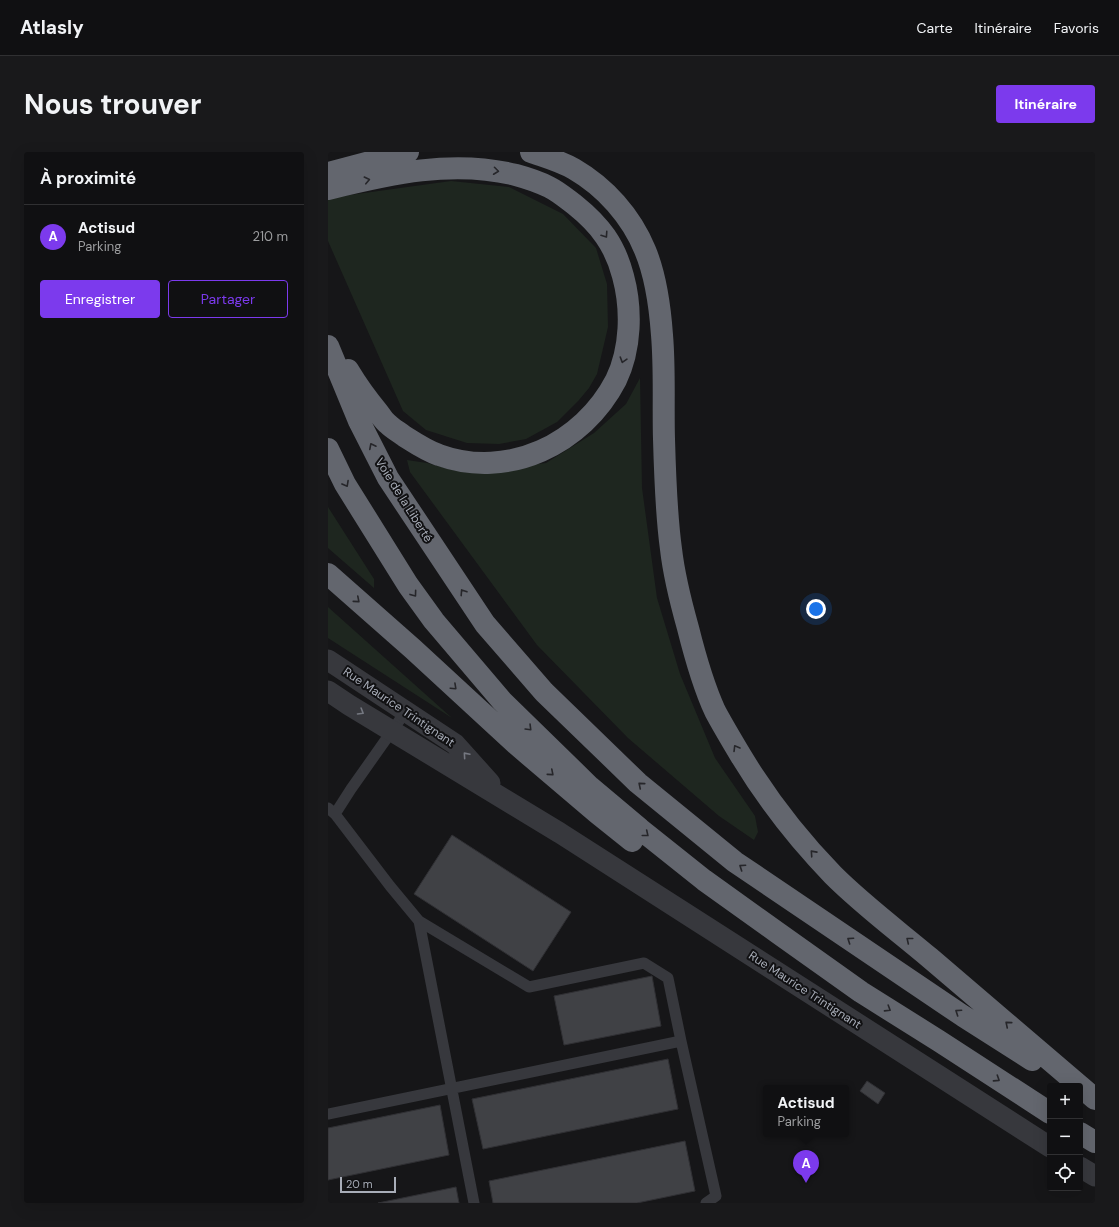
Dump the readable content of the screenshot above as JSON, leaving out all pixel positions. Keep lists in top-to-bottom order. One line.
{"streets":{"highway":["Voie de la Liberté"],"street":["Rue Maurice Trintignant"]},"scale_bar":"20 m","page":{"header":"Atlasly","nav":["Carte","Itinéraire","Favoris"],"buttons":["Itinéraire",["Enregistrer","Partager"]],"title":"Nous trouver","heading":"À proximité","list":[{"mark":"A","name":"Actisud","note":"Parking","value":"210 m"}],"map_buttons":["+","−"],"popup":["Actisud","Parking"],"pins":"A","scale":"20 m"}}
